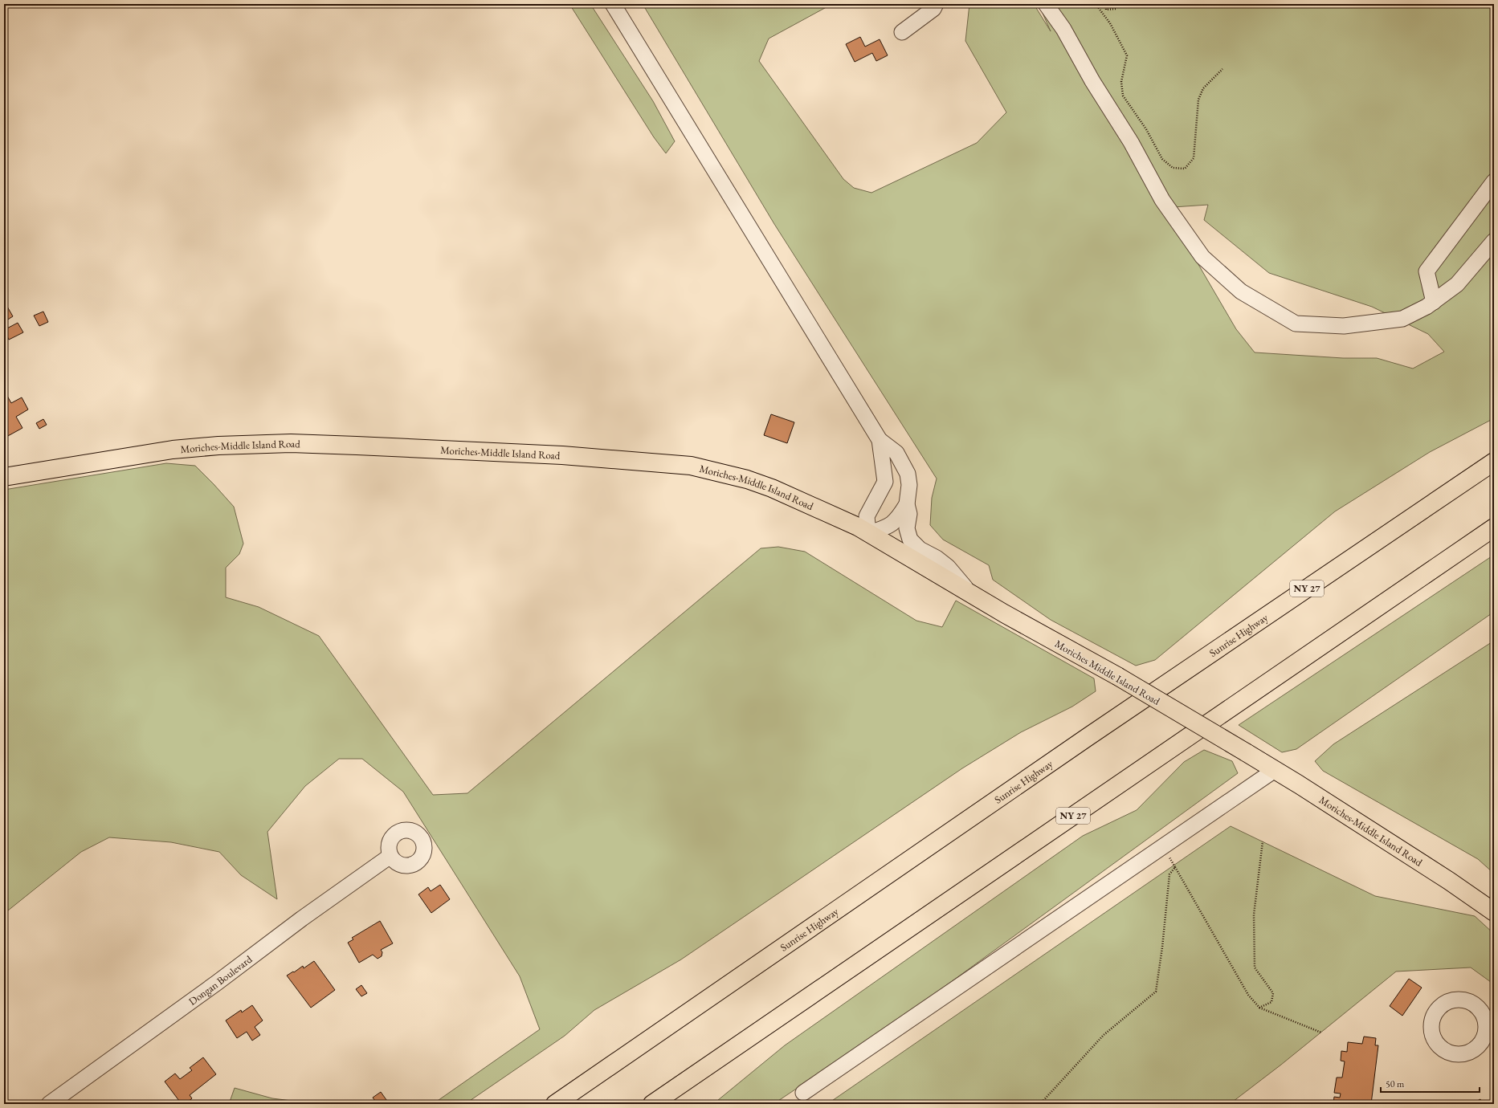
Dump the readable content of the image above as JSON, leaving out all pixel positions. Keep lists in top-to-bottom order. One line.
{"streets":{"main road":["Moriches-Middle Island Road","NY 27","Sunrise Highway","Moriches Middle Island Road"],"street":["Dongan Boulevard"]},"crossings":[["Moriches-Middle Island Road","Moriches Middle Island Road"]],"scale_bar":"50 m"}
